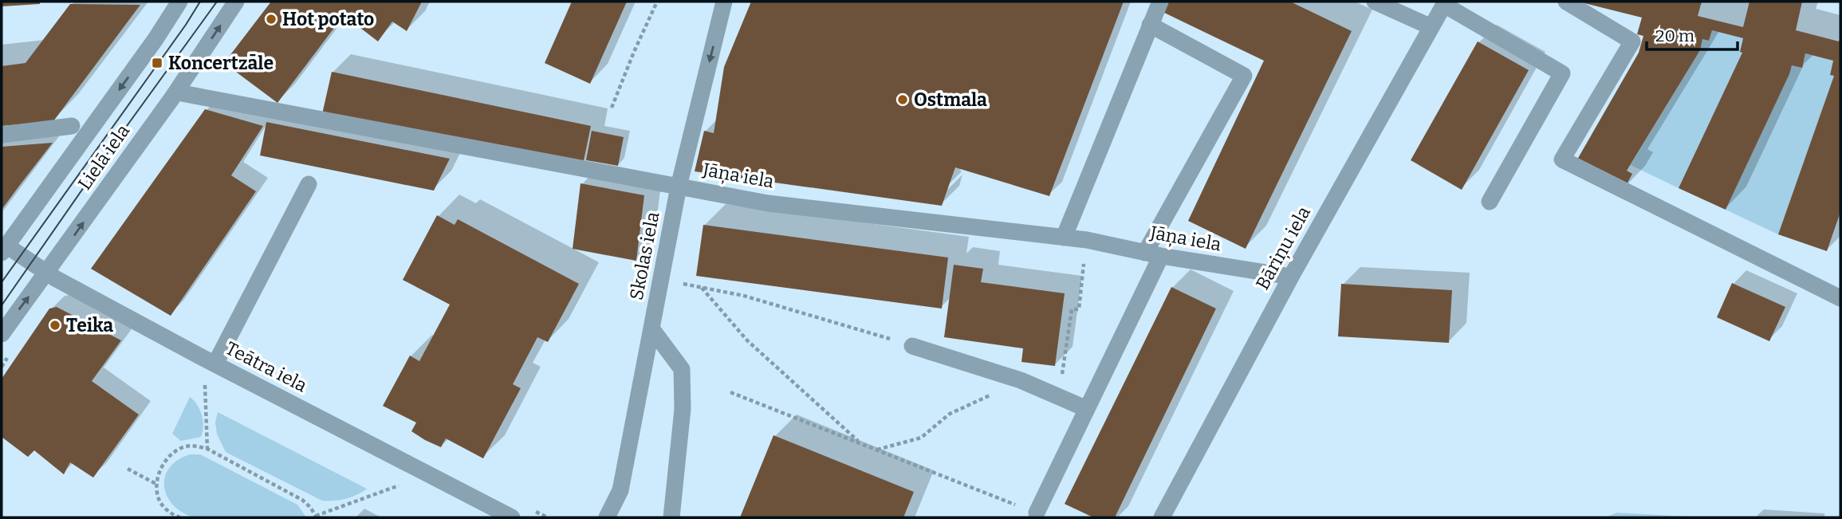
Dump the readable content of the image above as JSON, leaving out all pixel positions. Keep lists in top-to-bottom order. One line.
{"streets":{"street":["Lielā iela","Jāņa iela","Bāriņu iela","Skolas iela","Teātra iela"]},"crossings":[["Lielā iela","Teātra iela"],["Jāņa iela","Bāriņu iela"],["Jāņa iela","Skolas iela"]],"one_way":["Skolas iela"],"places":{"other":["Hot potato","Ostmala","Teika"],"transit":["Koncertzāle"]},"scale_bar":"20 m"}
